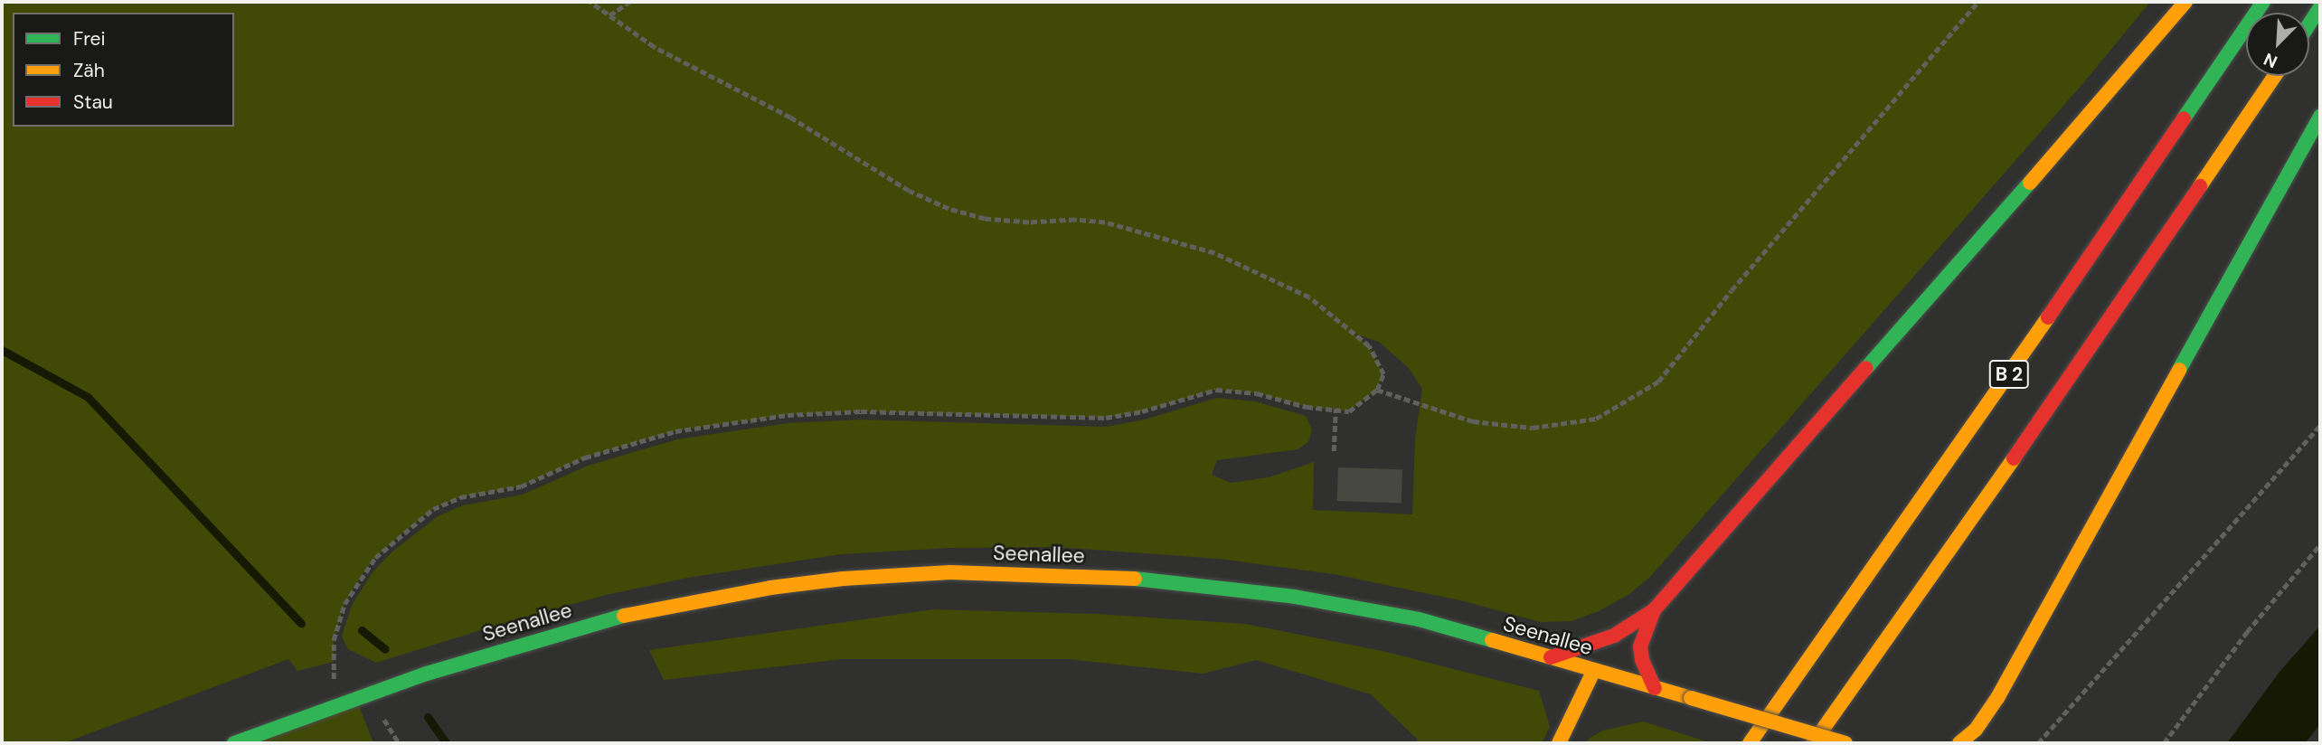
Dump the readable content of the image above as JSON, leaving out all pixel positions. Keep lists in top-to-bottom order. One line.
{"streets":{"main road":["B 2","Seenallee"]},"legend":["Frei","Zäh","Stau"],"north":"bottom left"}
